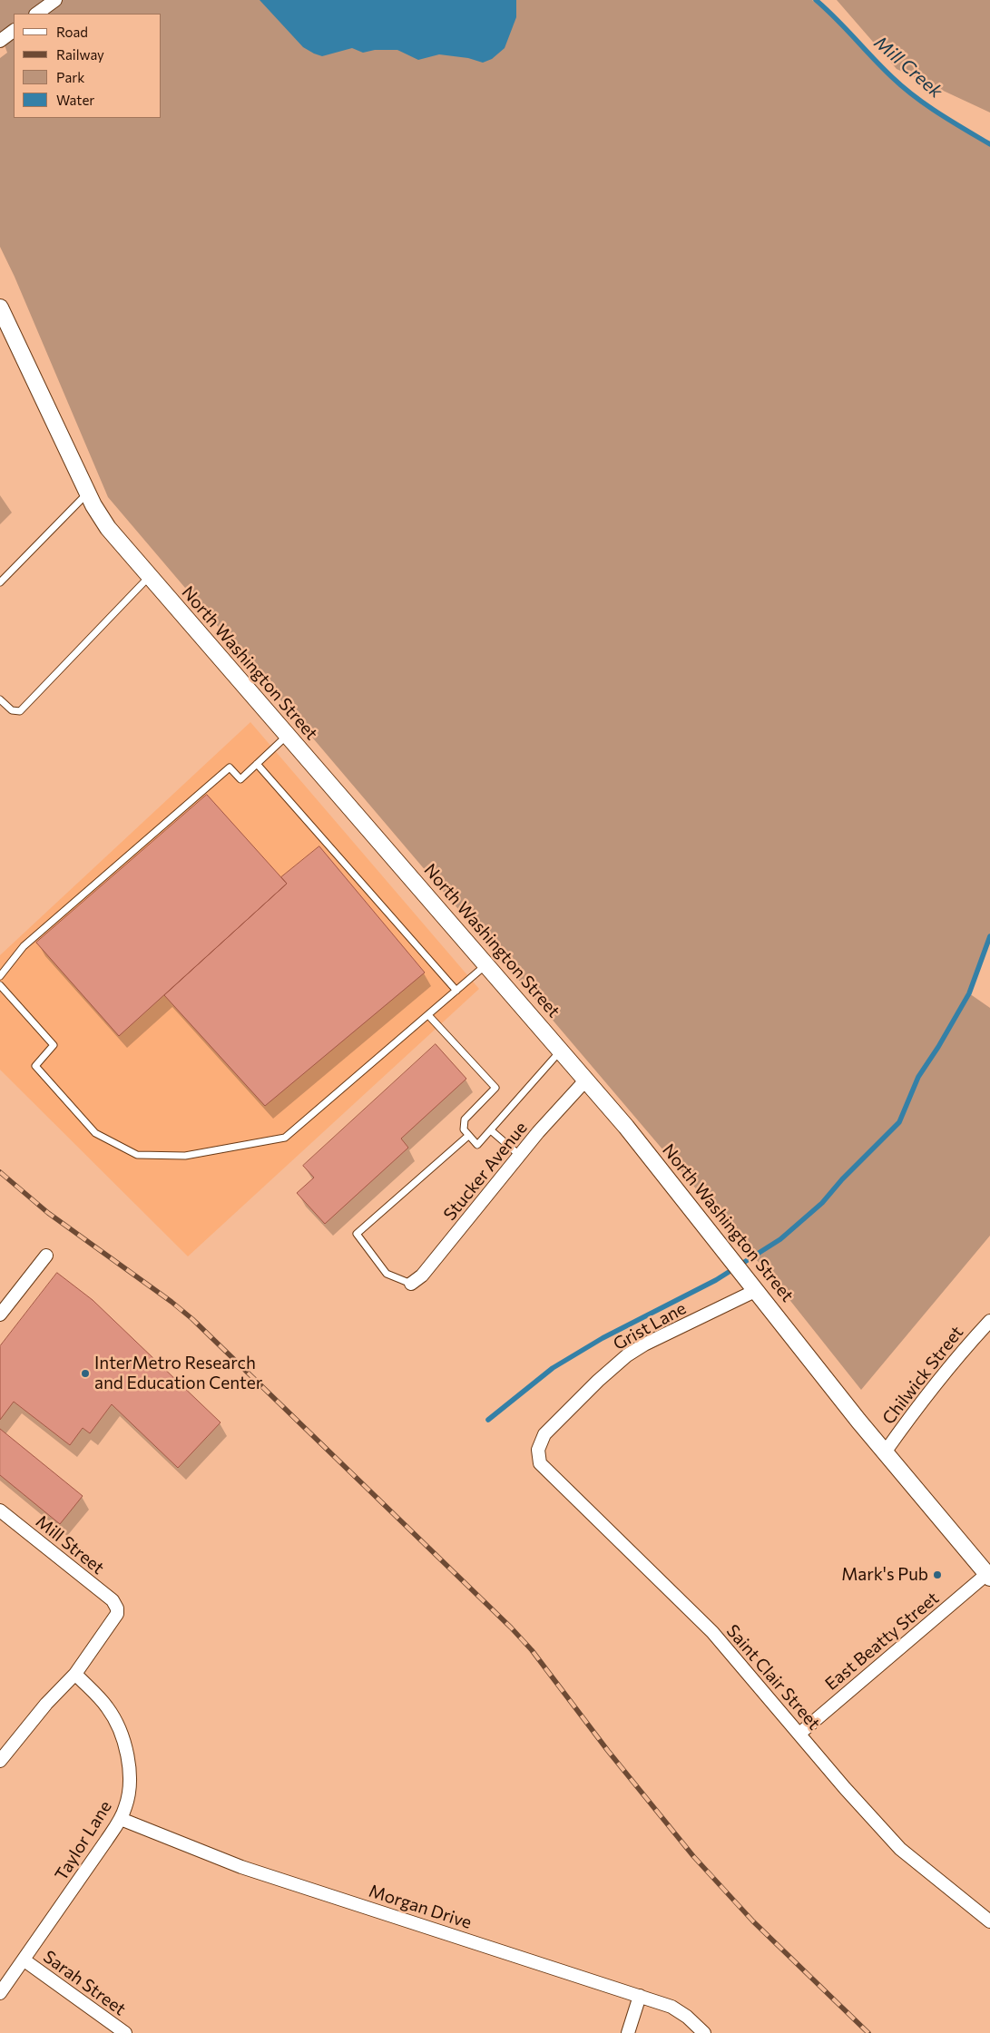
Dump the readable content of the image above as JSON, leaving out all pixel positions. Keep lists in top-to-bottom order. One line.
{"streets":{"street":["North Washington Street","Stucker Avenue","Grist Lane","Chilwick Street","Mill Street","East Beatty Street","Saint Clair Street","Taylor Lane","Morgan Drive","Sarah Street"]},"crossings":[["North Washington Street","Stucker Avenue"],["North Washington Street","Grist Lane"],["North Washington Street","Chilwick Street"],["North Washington Street","East Beatty Street"],["Grist Lane","Saint Clair Street"],["Mill Street","Taylor Lane"],["East Beatty Street","Saint Clair Street"],["Taylor Lane","Morgan Drive"],["Taylor Lane","Sarah Street"]],"water":["Mill Creek"],"places":["InterMetro Research and Education Center","Mark's Pub"],"legend":["Road","Railway","Park","Water"]}
